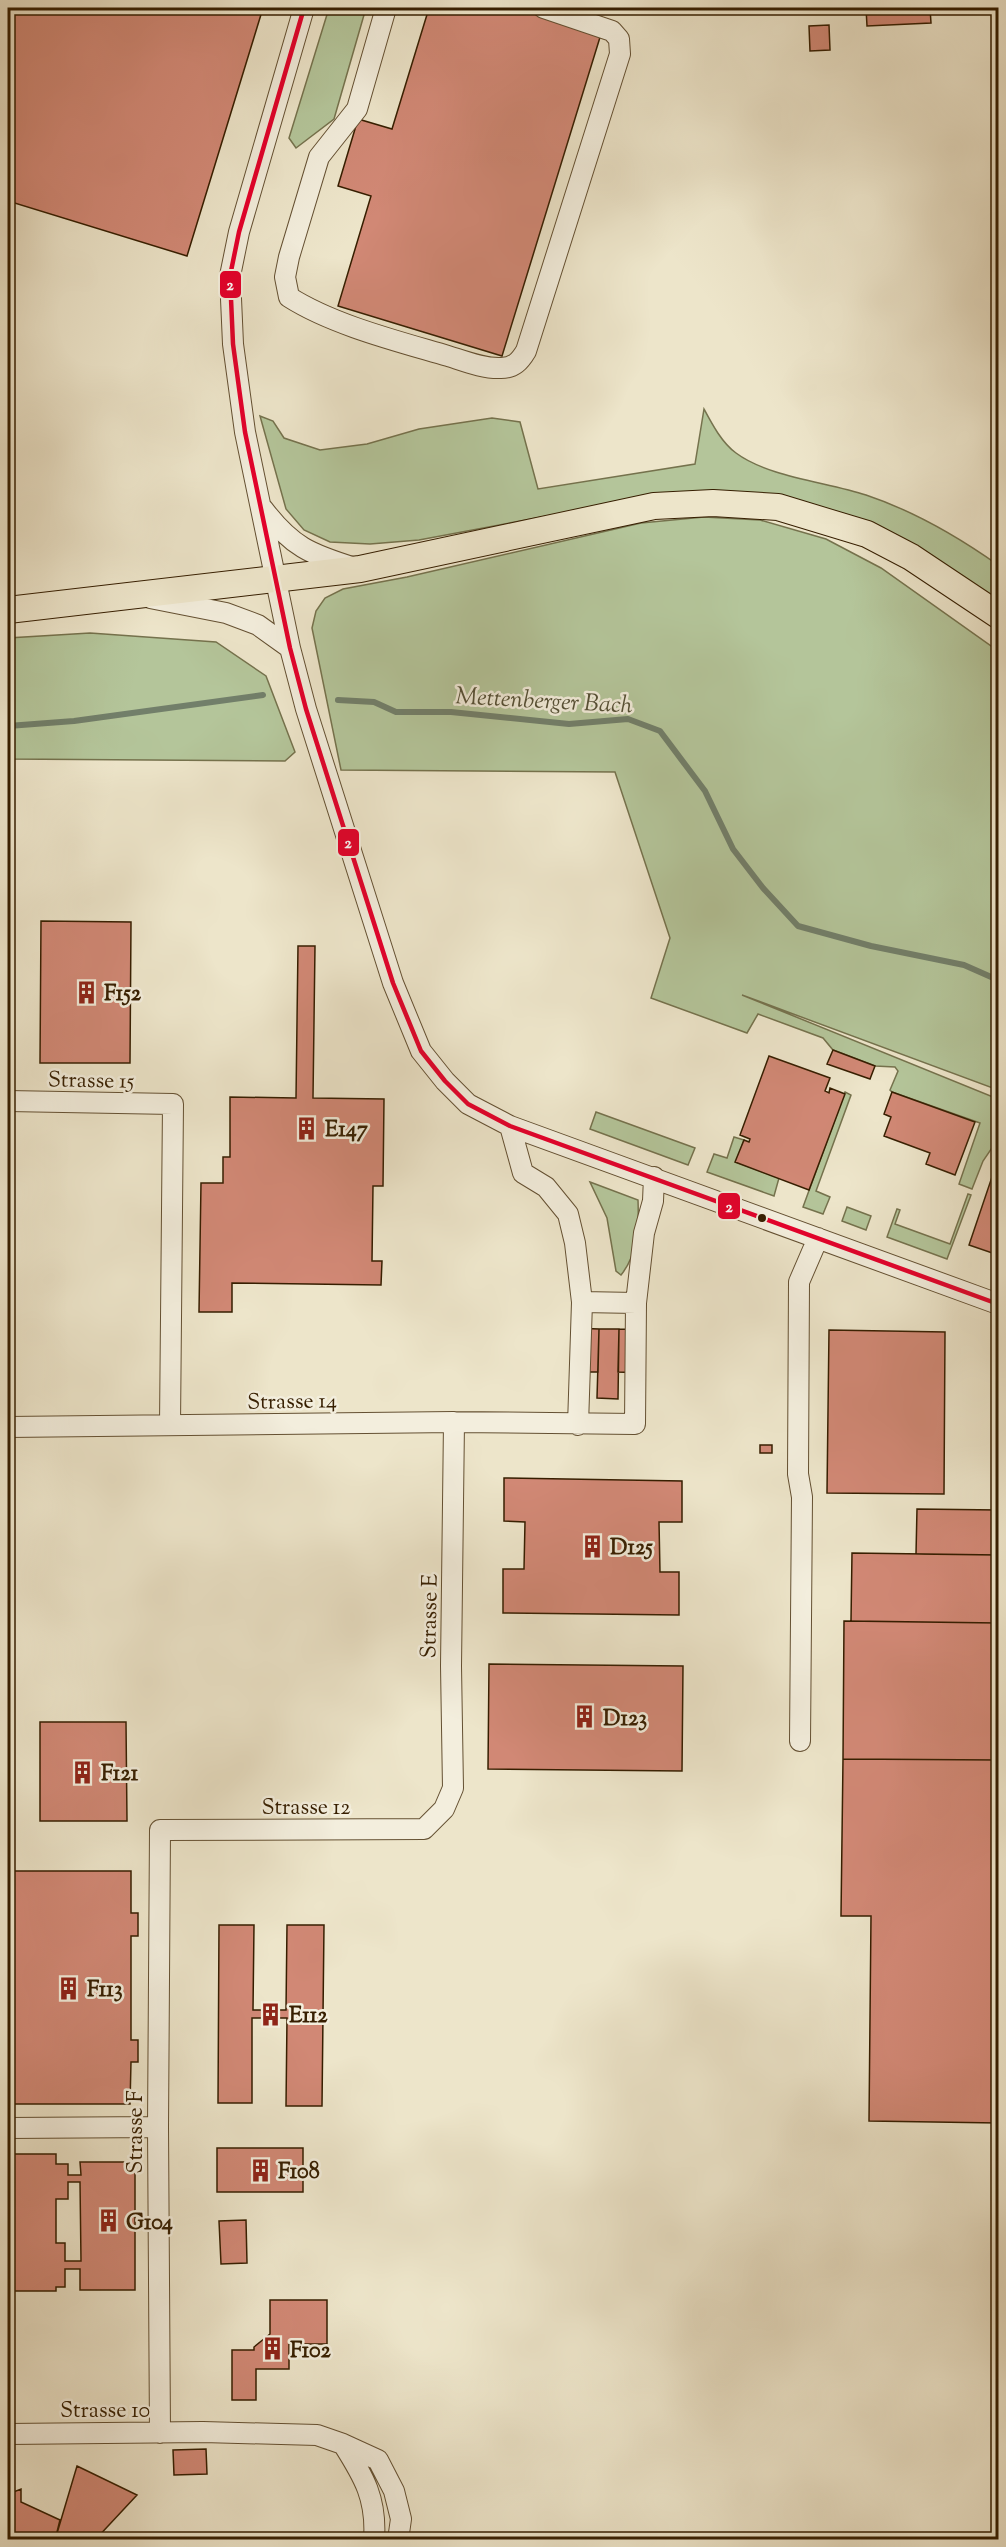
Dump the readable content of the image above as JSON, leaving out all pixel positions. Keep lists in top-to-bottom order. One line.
{"streets":{"street":["Strasse 15","Strasse 14","Strasse E","Strasse 12","Strasse F","Strasse 10"]},"crossings":[["Strasse 15","Strasse 14"],["Strasse 14","Strasse E"],["Strasse E","Strasse 12"],["Strasse 12","Strasse F"],["Strasse F","Strasse 10"]],"water":["Mettenberger Bach"],"places":{"building":["F152","E147","D125","D123","F121","F113","E112","F108","G104","F102"]},"lines":["transit line 2"]}
